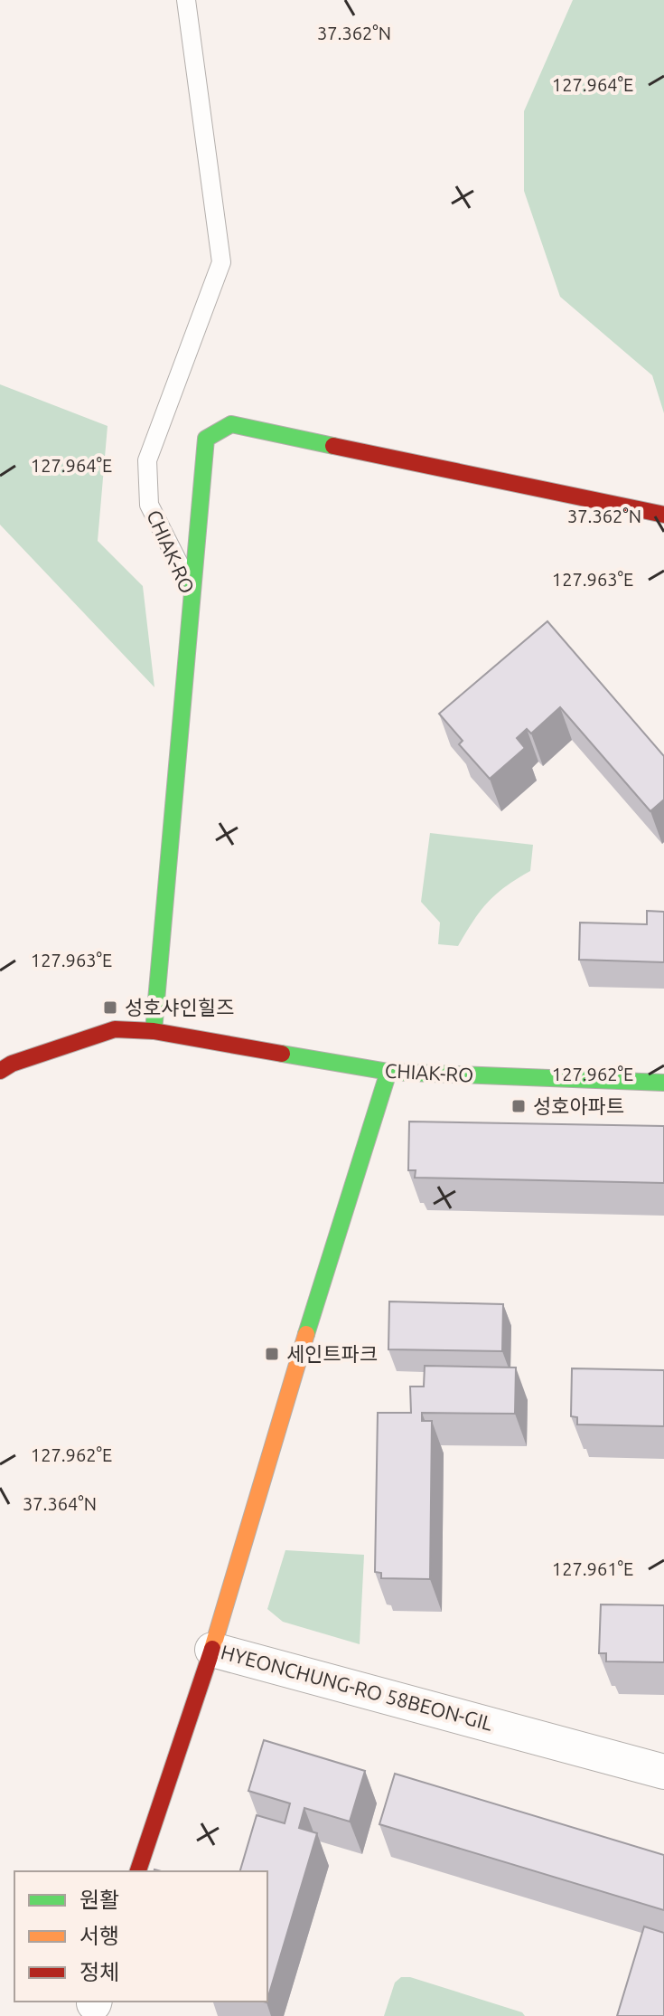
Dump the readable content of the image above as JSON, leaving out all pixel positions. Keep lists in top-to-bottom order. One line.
{"streets":{"street":["CHIAK-RO","HYEONCHUNG-RO 58BEON-GIL"]},"crossings":[["CHIAK-RO","HYEONCHUNG-RO 58BEON-GIL"]],"places":{"transit":["성호샤인힐즈","성호아파트","세인트파크"]},"legend":["원활","서행","정체"],"coordinates":["37.362°N","127.964°E","127.963°E","127.962°E","37.364°N","127.961°E"]}
